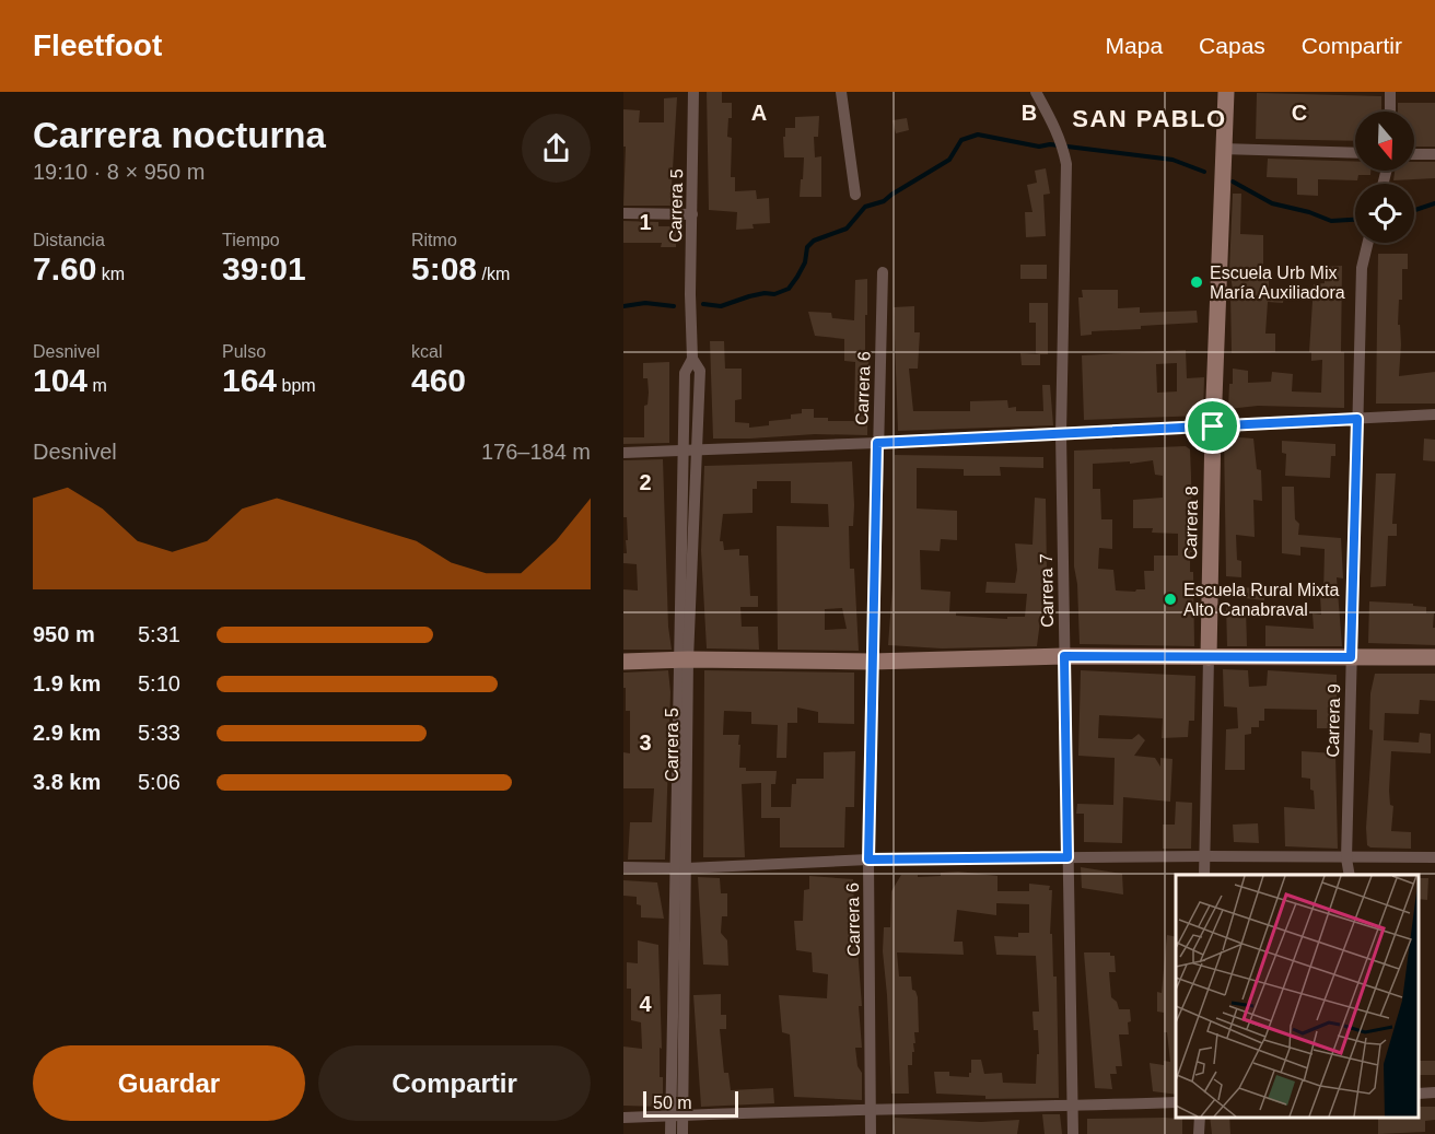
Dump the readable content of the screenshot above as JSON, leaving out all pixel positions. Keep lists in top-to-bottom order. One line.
{"streets":{"main road":["Carrera 8"],"street":["Carrera 5","Carrera 6","Carrera 7","Carrera 9"]},"districts":["SAN PABLO"],"places":["Escuela Urb Mix María Auxiliadora","Escuela Rural Mixta Alto Canabraval"],"scale_bar":"50 m","north":"bottom","page":{"header":"Fleetfoot","nav":["Mapa","Capas","Compartir"],"heading":["Carrera nocturna","19:10 · 8 × 950 m"],"stats":[["Distancia","7.60 km"],["Tiempo","39:01"],["Ritmo","5:08 /km"],["Desnivel","104 m"],["Pulso","164 bpm"],["kcal","460"]],"chart":["Desnivel","176–184 m"],"list":[{"name":"950 m","note":"5:31"},{"name":"1.9 km","note":"5:10"},{"name":"2.9 km","note":"5:33"},{"name":"3.8 km","note":"5:06"}],"buttons":["Guardar","Compartir"],"scale":"50 m"},"grid":{"columns":["A","B","C"],"rows":["1","2","3","4"]}}
